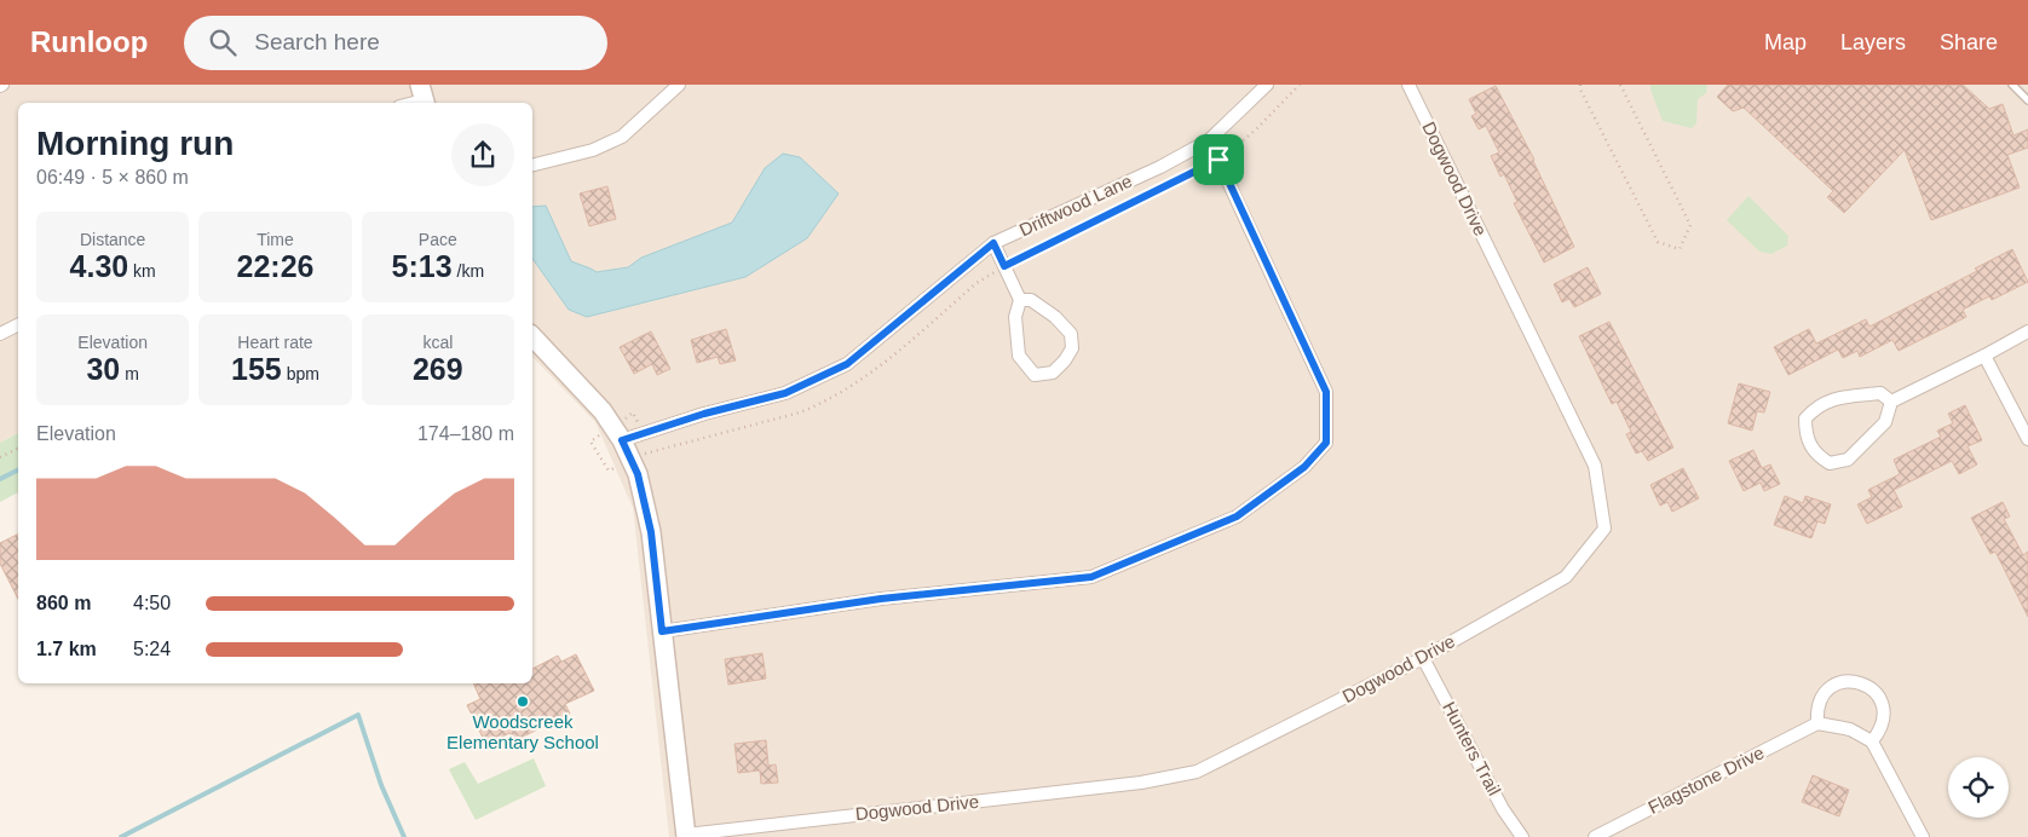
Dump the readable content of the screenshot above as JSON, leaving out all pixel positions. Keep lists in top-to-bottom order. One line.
{"streets":{"street":["Dogwood Drive","Driftwood Lane","Hunters Trail","Flagstone Drive"]},"crossings":[["Dogwood Drive","Hunters Trail"]],"places":["Woodscreek Elementary School"],"page":{"header":"Runloop","search":"Search here","nav":["Map","Layers","Share"],"heading":["Morning run","06:49 · 5 × 860 m"],"stats":[["Distance","4.30 km"],["Time","22:26"],["Pace","5:13 /km"],["Elevation","30 m"],["Heart rate","155 bpm"],["kcal","269"]],"chart":["Elevation","174–180 m"],"list":[{"name":"860 m","note":"4:50"},{"name":"1.7 km","note":"5:24"}]}}
